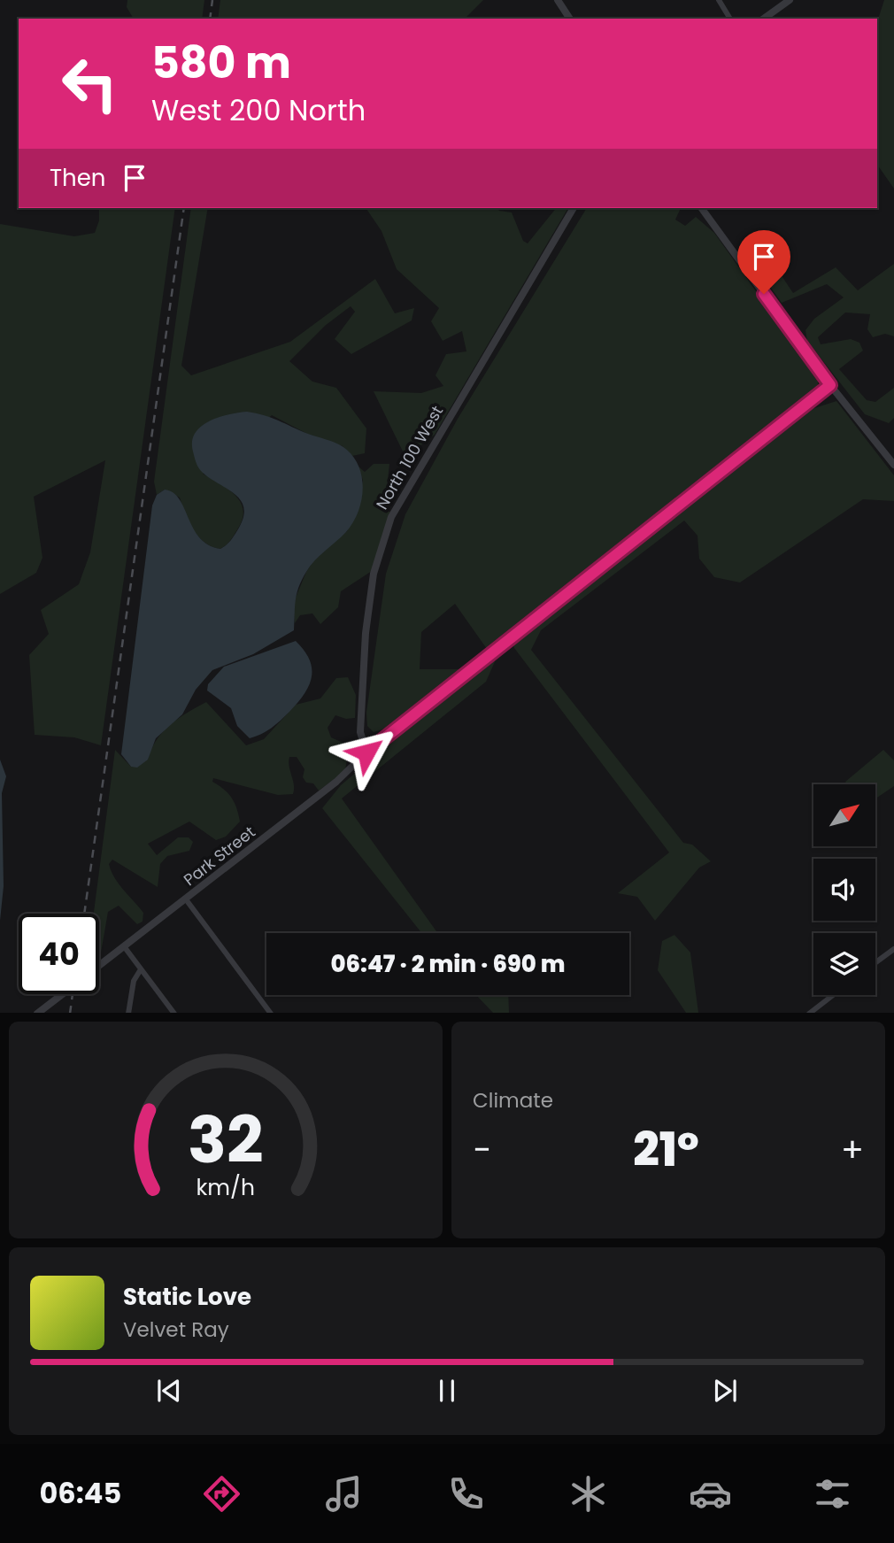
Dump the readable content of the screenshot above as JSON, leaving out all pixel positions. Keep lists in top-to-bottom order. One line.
{"streets":{"street":["North 100 West","Park Street"]},"crossings":[["North 100 West","Park Street"]],"north":"top right","page":{"turn":["580 m","West 200 North"],"then":"Then","limit":"40","trip":"06:47 · 2 min · 690 m","tile":"Climate","heat":["−","21°","+"],"song":["Static Love","Velvet Ray"],"tabs":"06:45","gauge":["32","km/h"]}}
